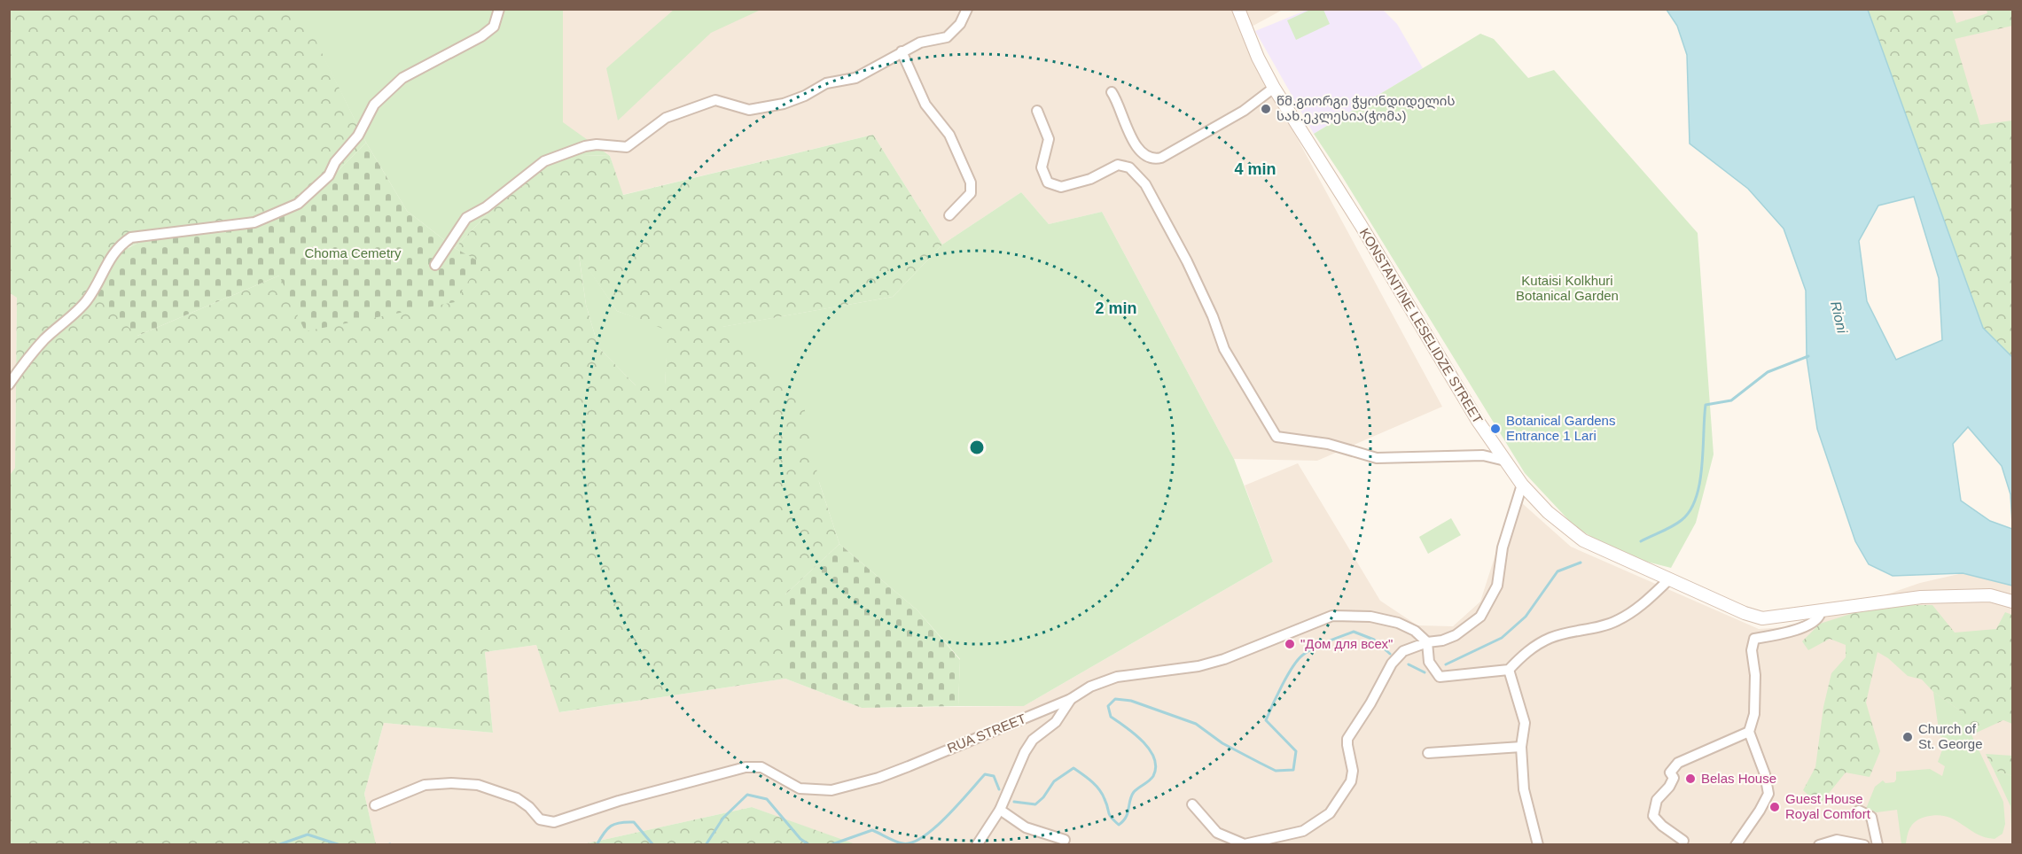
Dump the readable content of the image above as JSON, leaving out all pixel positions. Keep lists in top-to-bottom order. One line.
{"streets":{"main road":["KONSTANTINE LESELIDZE STREET"],"street":["RUA STREET"]},"water":["Rioni"],"parks":["Choma Cemetry","Kutaisi Kolkhuri Botanical Garden"],"places":["წმ.გიორგი ჭყონდიდელის სახ.ეკლესია(ჭომა)","Botanical Gardens Entrance 1 Lari","\"Дом для всех\"","Church of St. George","Belas House","Guest House Royal Comfort"],"rings":["4 min","2 min"]}
